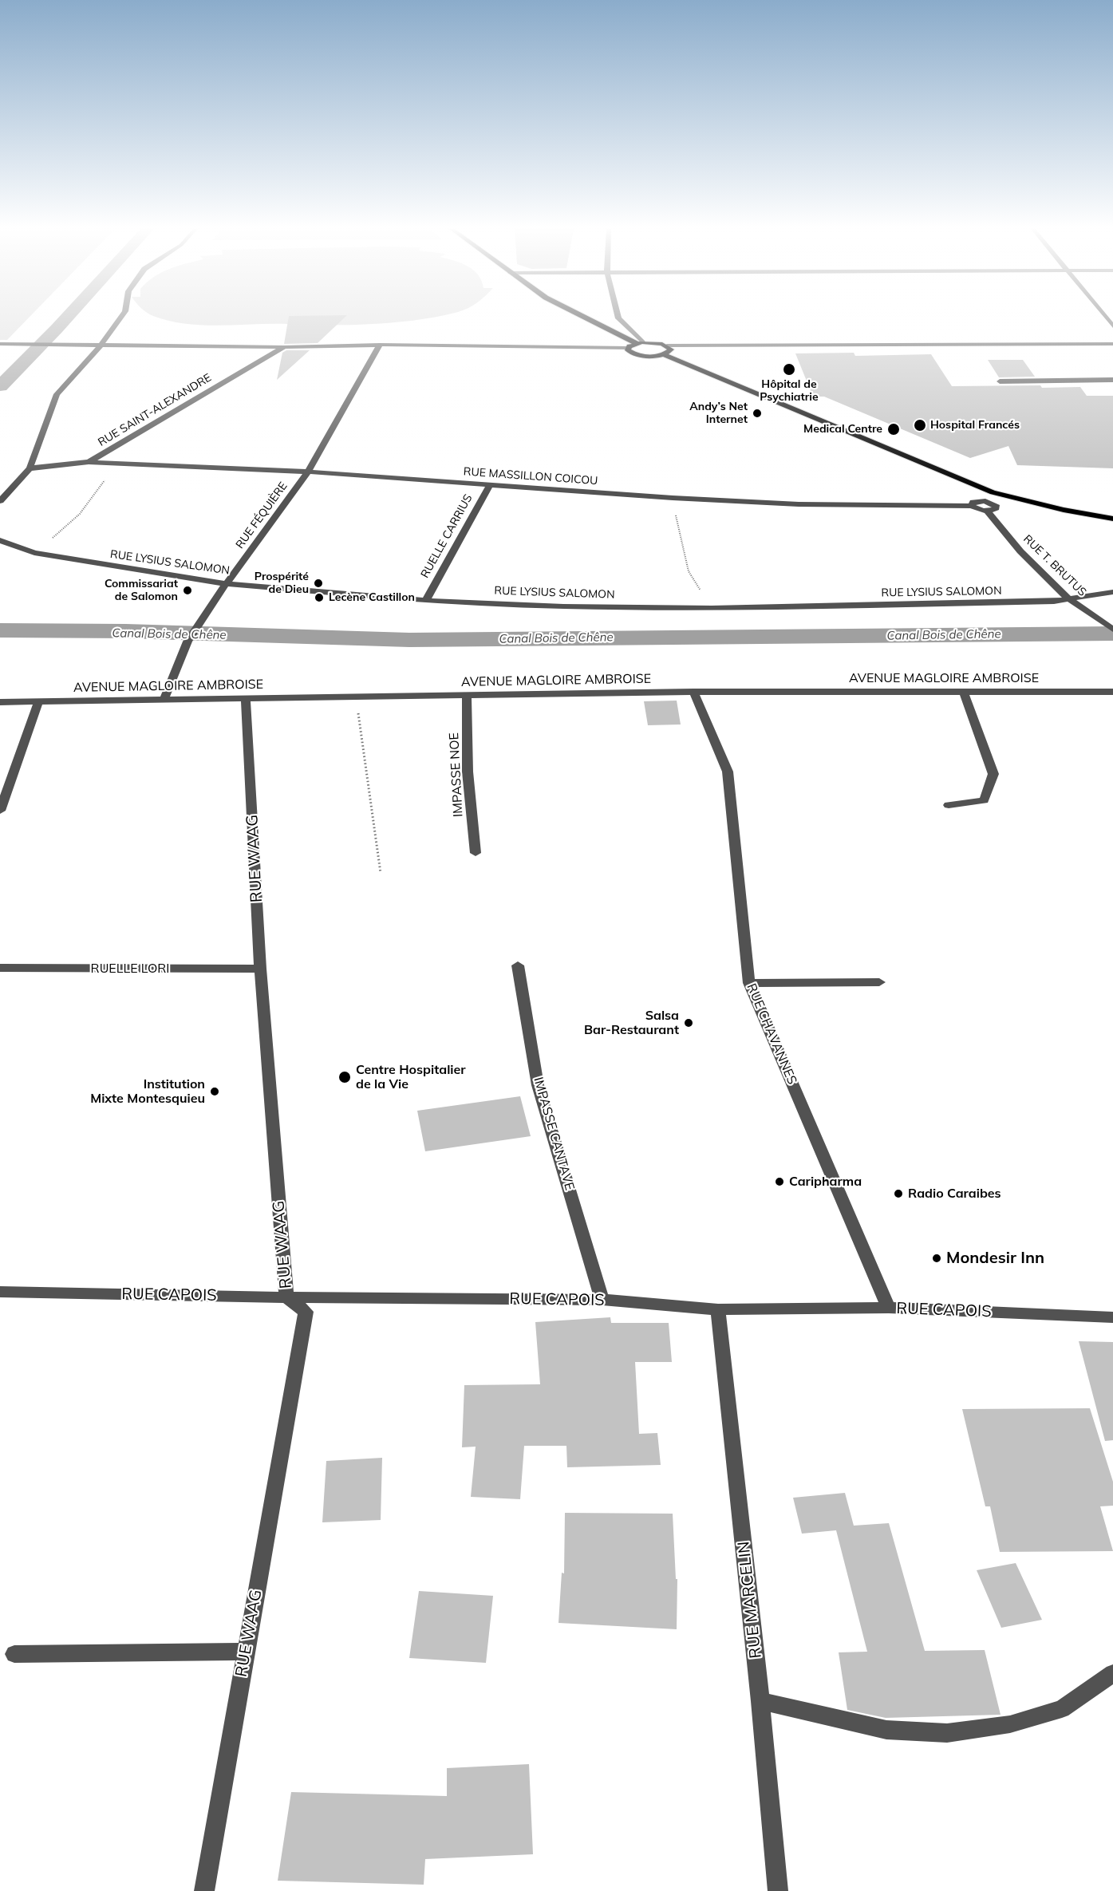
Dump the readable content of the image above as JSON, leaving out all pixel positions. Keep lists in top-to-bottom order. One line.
{"streets":{"street":["RUE SAINT-ALEXANDRE","RUE MASSILLON COICOU","RUE FÉQUIÈRE","RUELLE CARRIUS","RUE LYSIUS SALOMON","RUE T. BRUTUS","AVENUE MAGLOIRE AMBROISE","IMPASSE NOE","RUE WAAG","RUELLE LORI","RUE CHAVANNES","IMPASSE CANTAVE","RUE CAPOIS","RUE MARCELIN"]},"crossings":[["RUE SAINT-ALEXANDRE","RUE MASSILLON COICOU"],["RUE MASSILLON COICOU","RUE FÉQUIÈRE"],["RUE MASSILLON COICOU","RUELLE CARRIUS"],["RUE FÉQUIÈRE","RUE LYSIUS SALOMON"],["RUE FÉQUIÈRE","AVENUE MAGLOIRE AMBROISE"],["RUELLE CARRIUS","RUE LYSIUS SALOMON"],["RUE LYSIUS SALOMON","RUE T. BRUTUS"],["AVENUE MAGLOIRE AMBROISE","IMPASSE NOE"],["AVENUE MAGLOIRE AMBROISE","RUE WAAG"],["AVENUE MAGLOIRE AMBROISE","RUE CHAVANNES"],["RUE WAAG","RUELLE LORI"],["RUE WAAG","RUE CAPOIS"],["RUE CHAVANNES","RUE CAPOIS"],["IMPASSE CANTAVE","RUE CAPOIS"],["RUE CAPOIS","RUE MARCELIN"]],"water":["Canal Bois de Chêne"],"places":["Hôpital de Psychiatrie","Andy’s Net Internet","Hospital Francés","Medical Centre","Prospérité de Dieu","Commissariat de Salomon","Lecène Castillon","Salsa Bar-Restaurant","Centre Hospitalier de la Vie","Institution Mixte Montesquieu","Caripharma","Radio Caraibes","Mondesir Inn"]}
